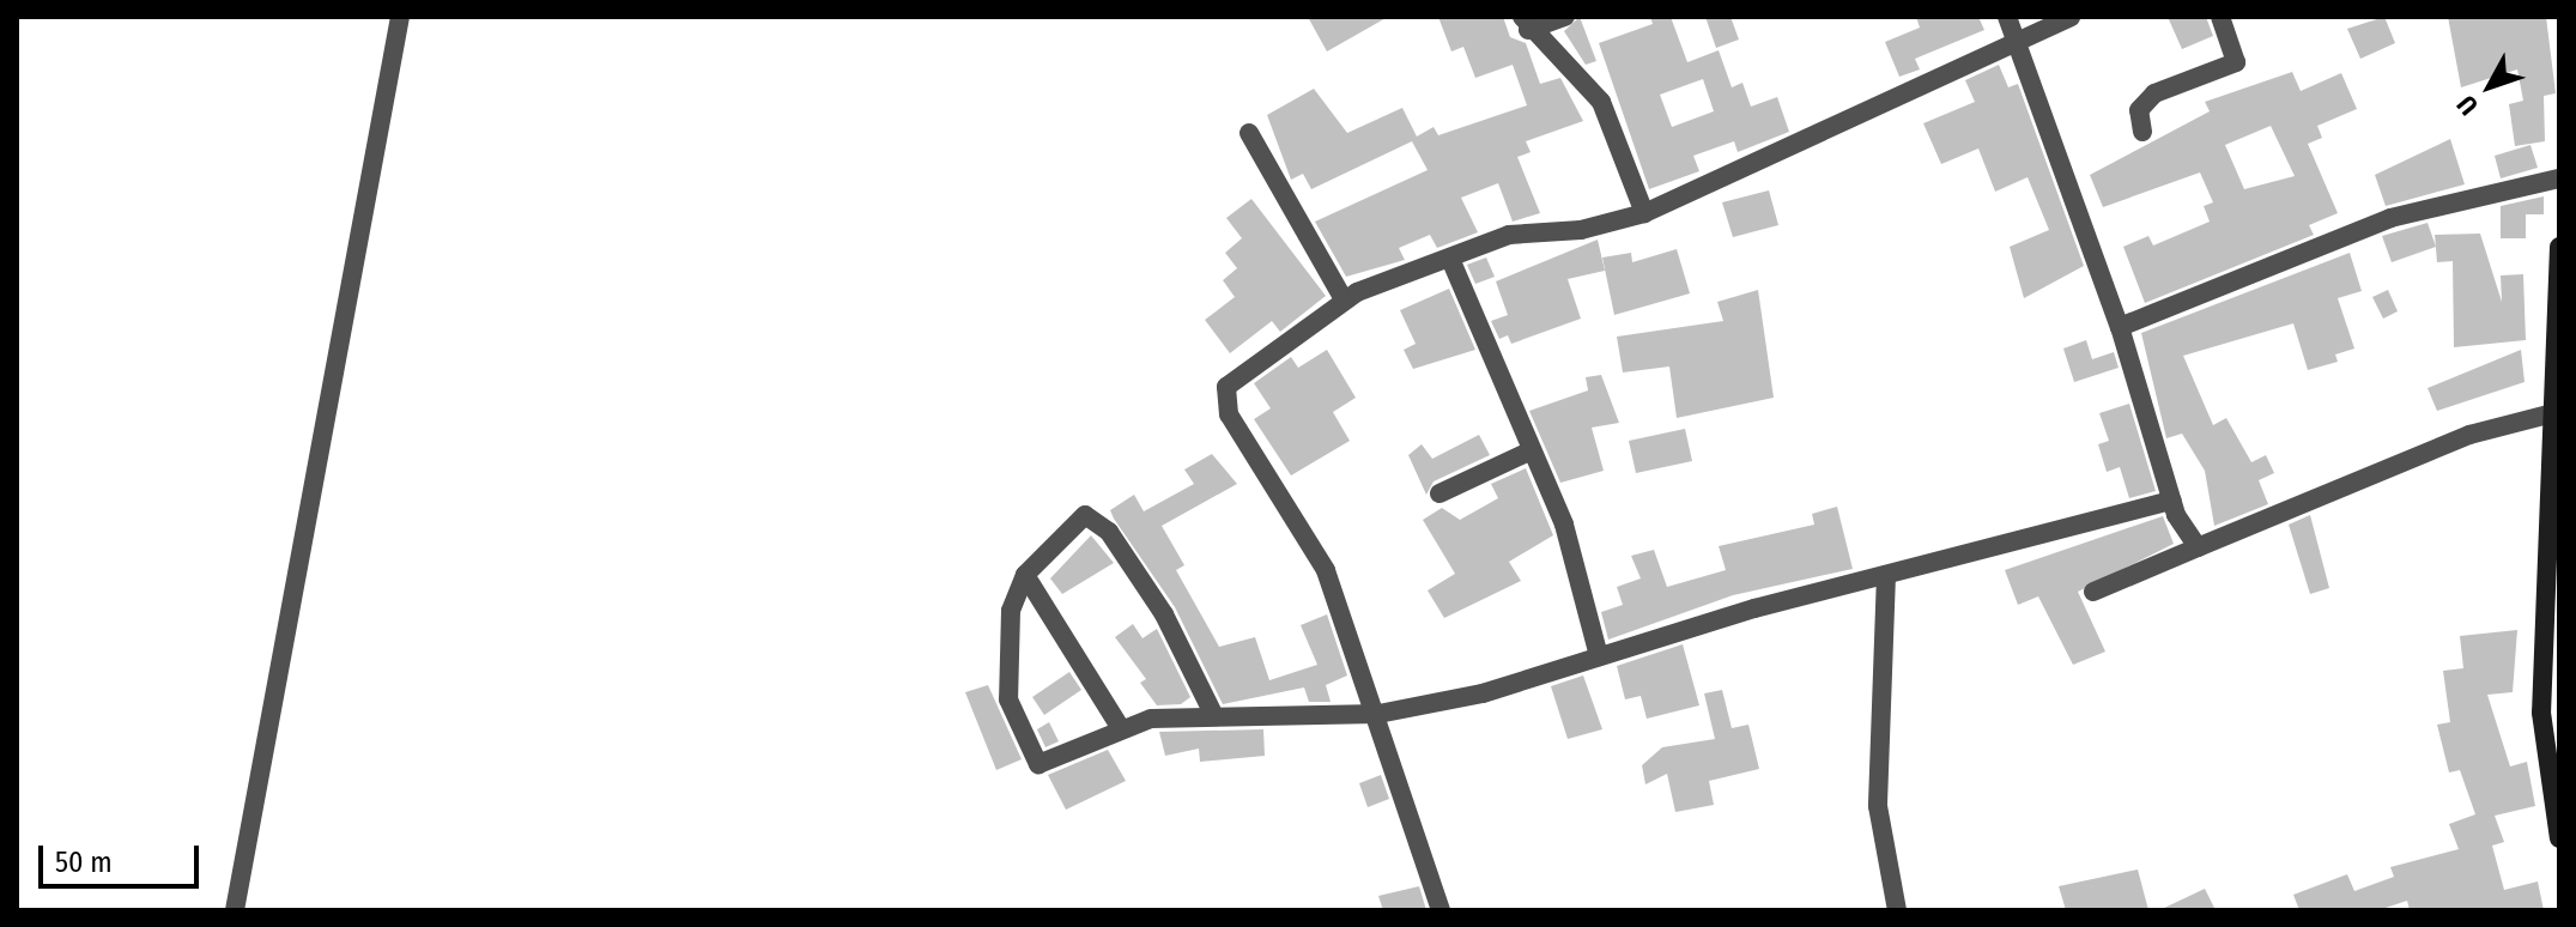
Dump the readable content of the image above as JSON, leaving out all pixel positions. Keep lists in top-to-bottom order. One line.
{"scale_bar":"50 m","north":"bottom left"}
